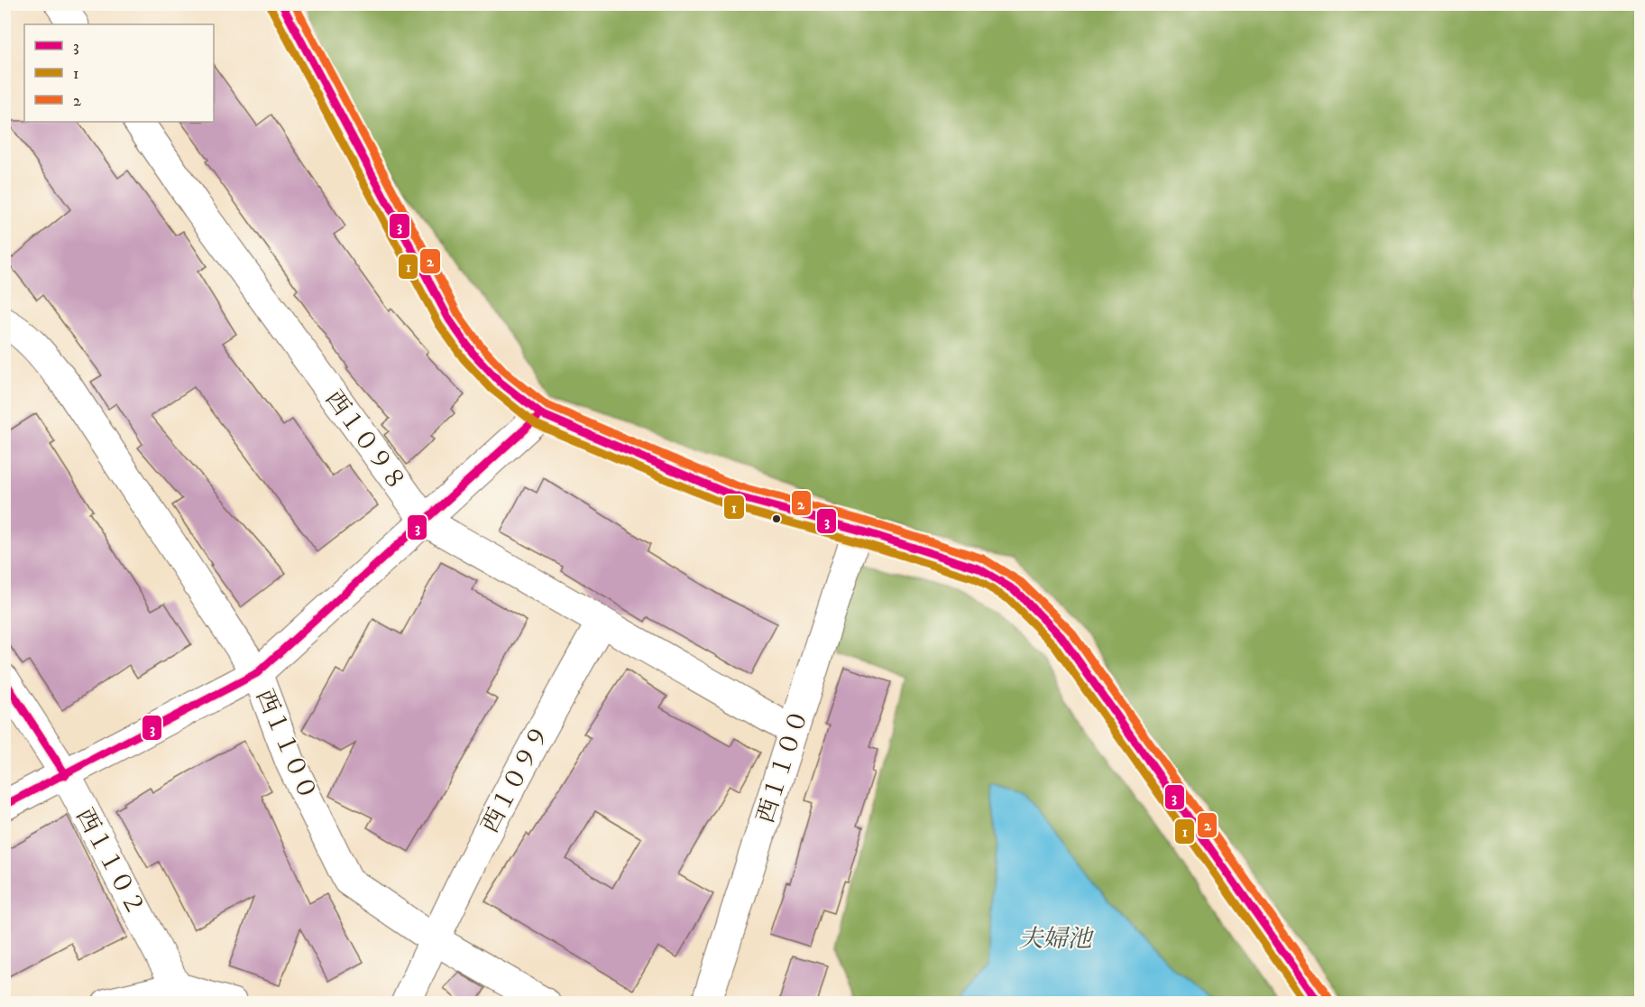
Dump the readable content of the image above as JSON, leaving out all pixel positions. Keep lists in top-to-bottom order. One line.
{"streets":{"street":["西１０９８","西１１００","西１０９９","西１１０２"]},"crossings":[["西１０９８","西１１００"],["西１０９８","西１０９９"],["西１１００","西１０９９"]],"water":["夫婦池"],"lines":["transit line 3","transit line 2","transit line 1"],"legend":["3","1","2"]}
